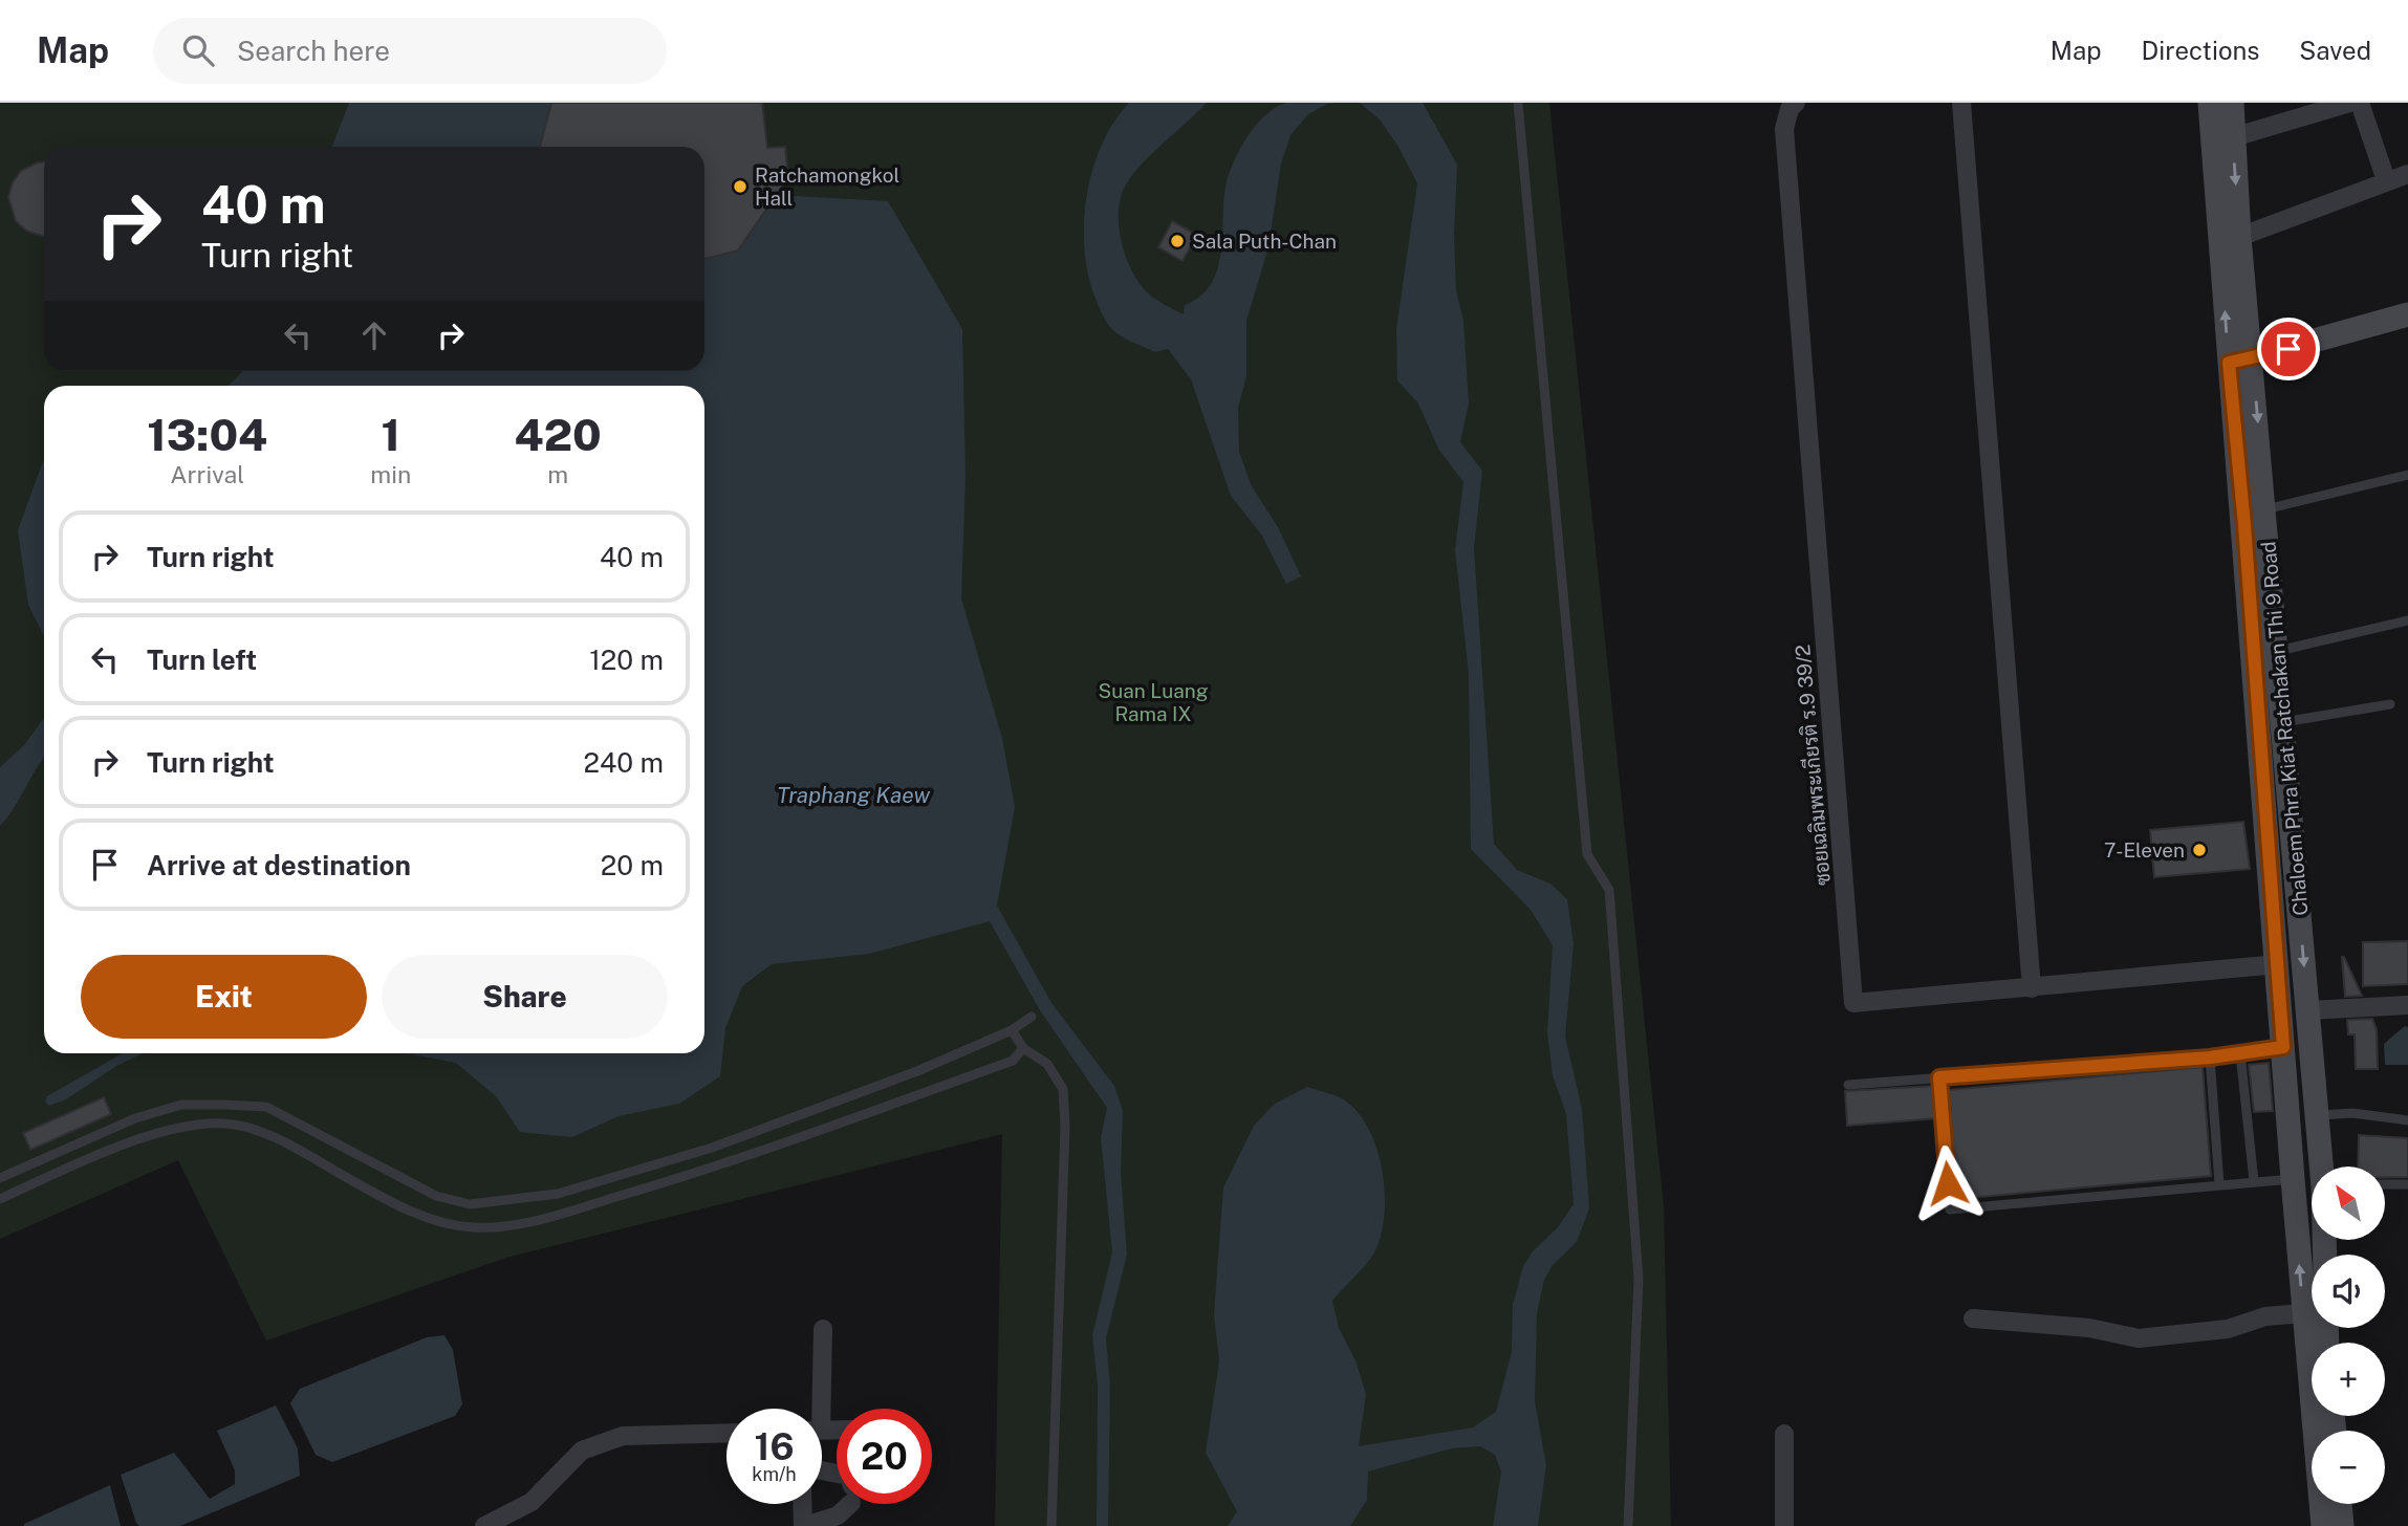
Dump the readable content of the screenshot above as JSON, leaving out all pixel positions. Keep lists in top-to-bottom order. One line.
{"streets":{"main road":["Chaloem Phra Kiat Ratchakan Thi 9 Road"],"street":["ซอยเฉลิมพระเกียรติ ร.9 39/2"]},"crossings":[["Chaloem Phra Kiat Ratchakan Thi 9 Road","ซอยเฉลิมพระเกียรติ ร.9 39/2"]],"water":["Traphang Kaew"],"parks":["Suan Luang Rama IX"],"places":["Ratchamongkol Hall","Sala Puth-Chan","7-Eleven"],"north":"top left","page":{"header":"Map","search":"Search here","nav":["Map","Directions","Saved"],"turn":["40 m","Turn right"],"eta":["13:04","Arrival","1","min","420","m"],"list":[{"name":"Turn right","value":"40 m"},{"name":"Turn left","value":"120 m"},{"name":"Turn right","value":"240 m"},{"name":"Arrive at destination","value":"20 m"}],"buttons":["Exit","Share"],"map_buttons":["+","−"],"speed":"16 km/h","limit":"20"}}
